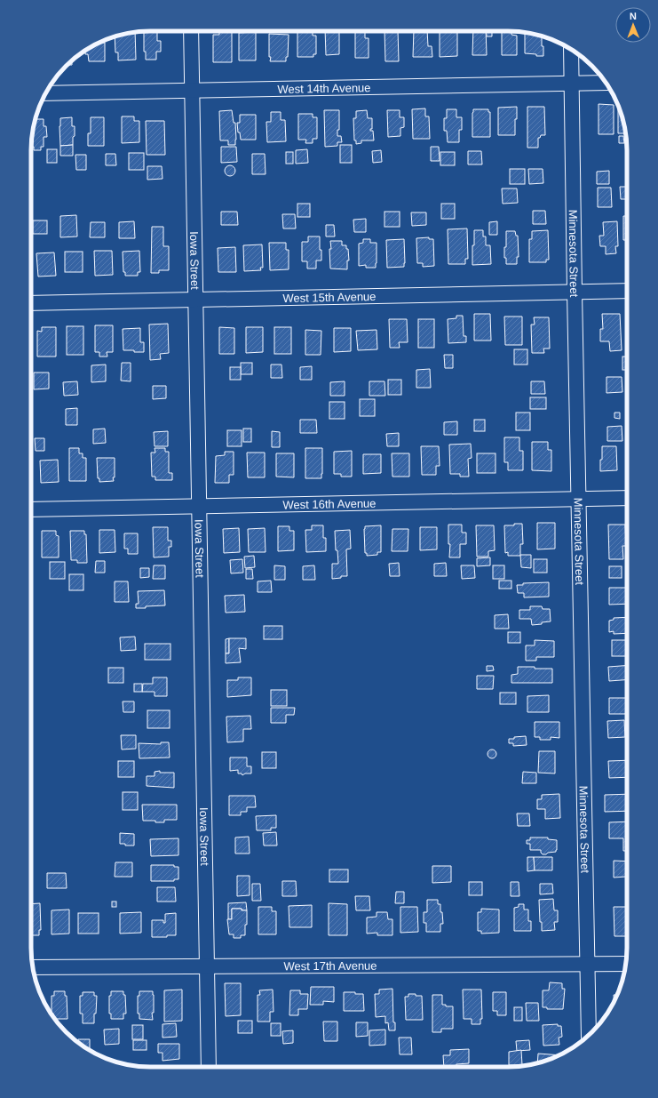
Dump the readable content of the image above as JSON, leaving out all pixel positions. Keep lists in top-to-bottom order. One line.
{"streets":{"street":["West 14th Avenue","Minnesota Street","Iowa Street","West 15th Avenue","West 16th Avenue","West 17th Avenue"]},"crossings":[["West 14th Avenue","Minnesota Street"],["West 14th Avenue","Iowa Street"],["Minnesota Street","West 15th Avenue"],["Minnesota Street","West 16th Avenue"],["Minnesota Street","West 17th Avenue"],["Iowa Street","West 15th Avenue"],["Iowa Street","West 16th Avenue"],["Iowa Street","West 17th Avenue"]],"north":"top"}
